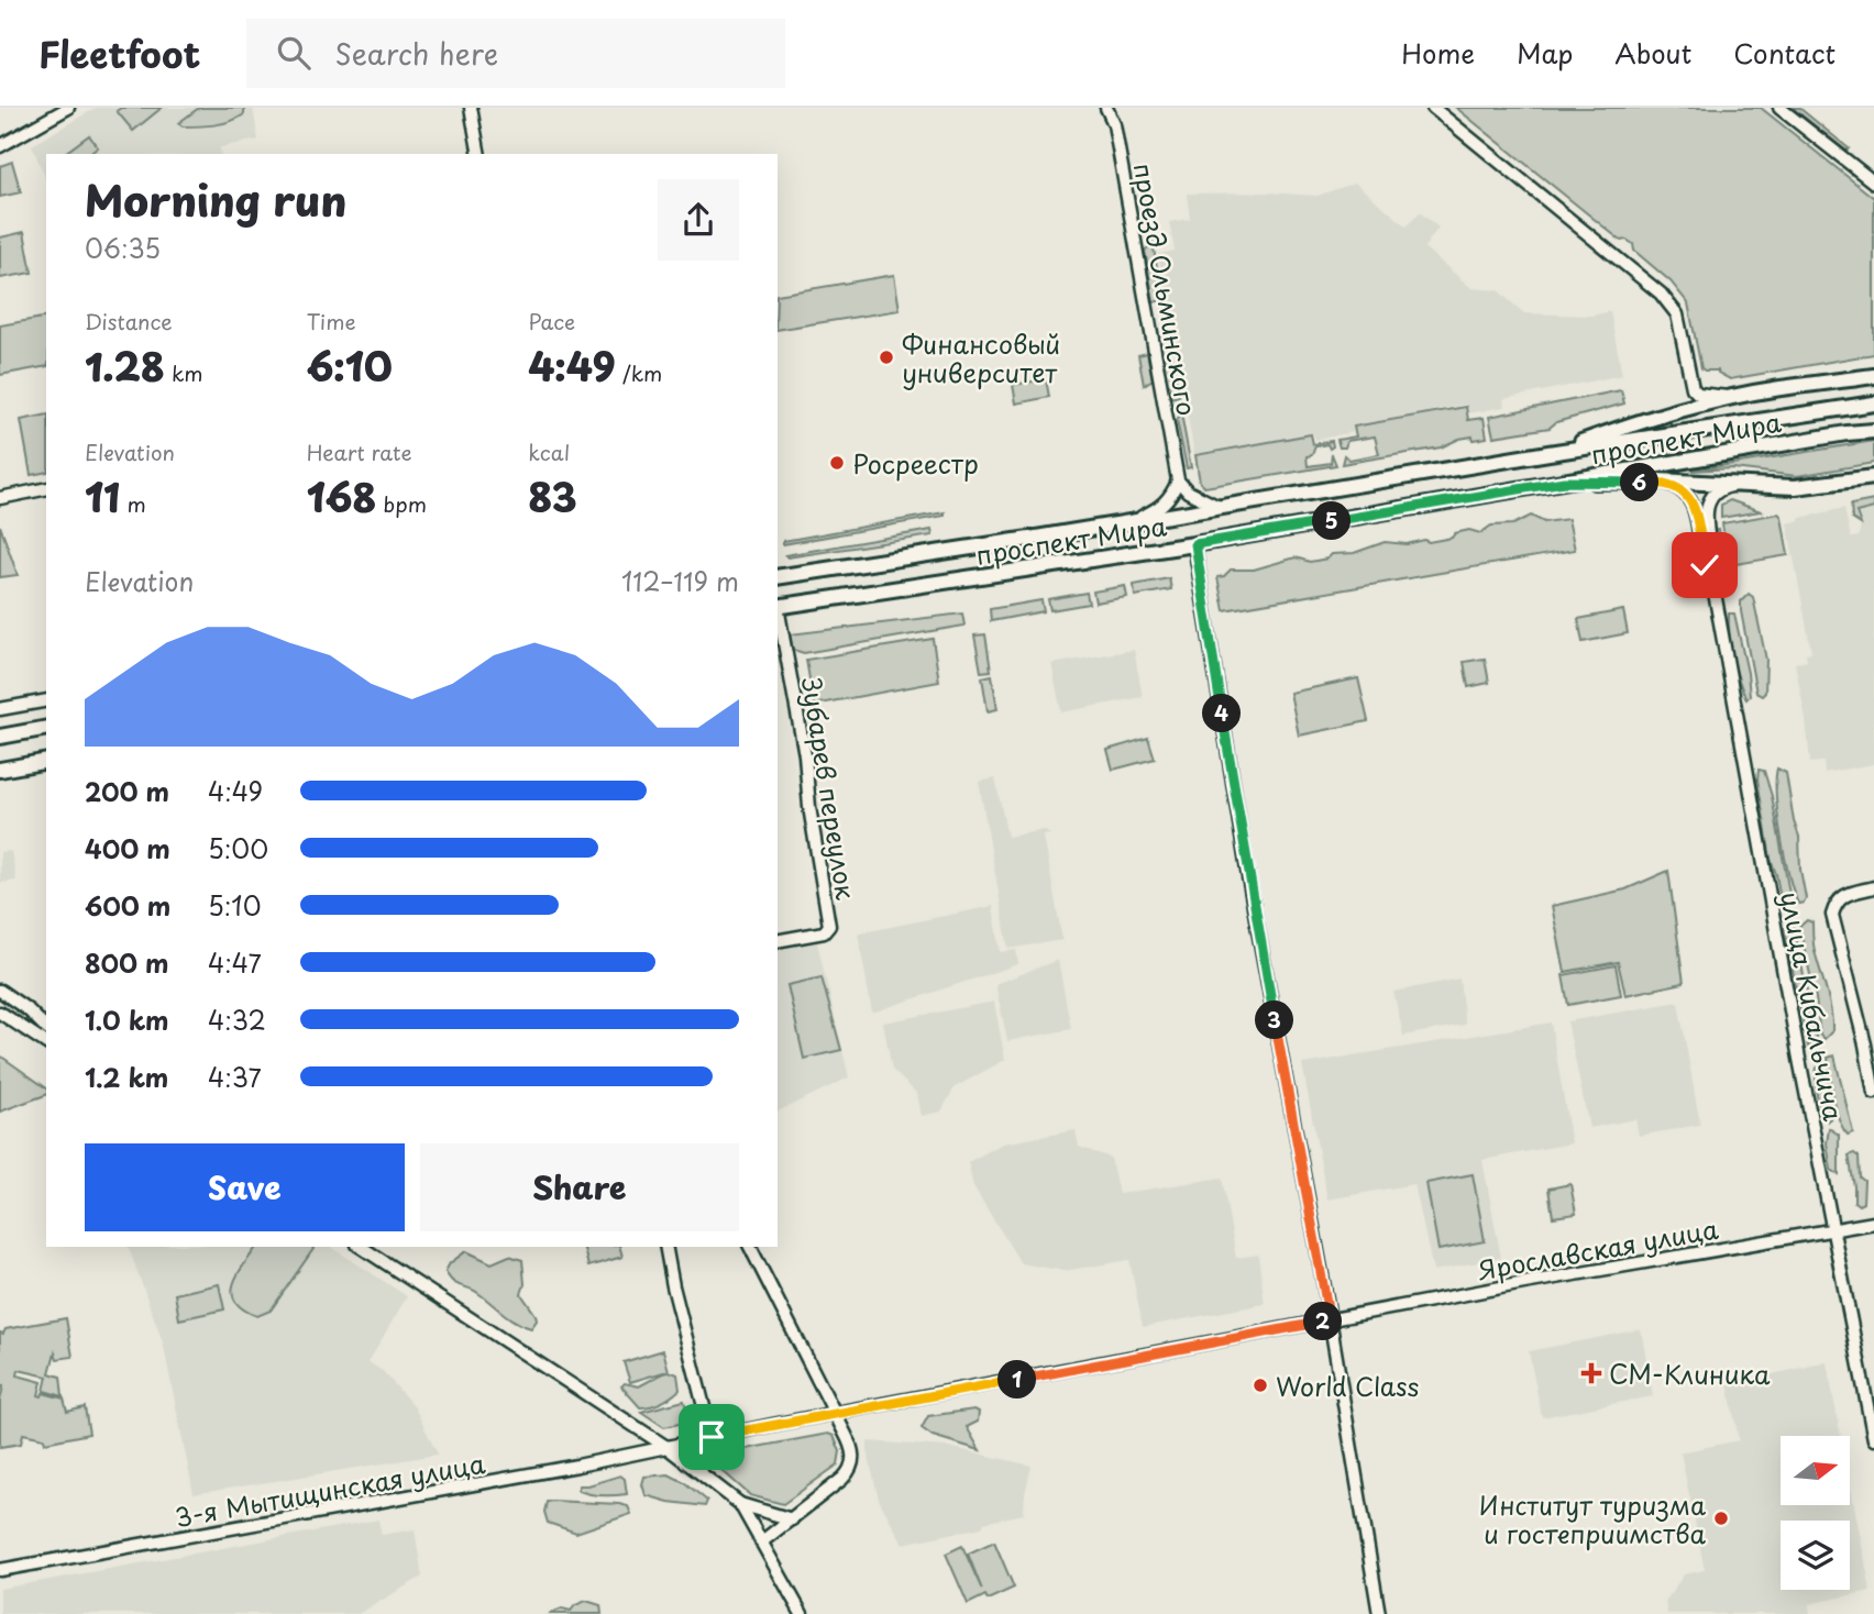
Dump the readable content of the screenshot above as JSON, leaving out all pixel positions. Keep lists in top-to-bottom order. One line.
{"streets":{"main road":["проспект Мира"],"street":["проезд Ольминского","Зубарев переулок","улица Кибальчича","Ярославская улица","3-я Мытищинская улица"]},"crossings":[["улица Кибальчича","Ярославская улица"],["Ярославская улица","3-я Мытищинская улица"]],"places":{"other":["Финансовый университет","Росреестр","World Class","Институт туризма и гостеприимства"],"health":["СМ-Клиника"]},"north":"right","page":{"header":"Fleetfoot","search":"Search here","nav":["Home","Map","About","Contact"],"heading":["Morning run","06:35"],"stats":[["Distance","1.28 km"],["Time","6:10"],["Pace","4:49 /km"],["Elevation","11 m"],["Heart rate","168 bpm"],["kcal","83"]],"pins":["6","5","4","3","2","1"],"chart":["Elevation","112–119 m"],"list":[{"name":"200 m","note":"4:49"},{"name":"400 m","note":"5:00"},{"name":"600 m","note":"5:10"},{"name":"800 m","note":"4:47"},{"name":"1.0 km","note":"4:32"},{"name":"1.2 km","note":"4:37"}],"buttons":["Save","Share"]}}
